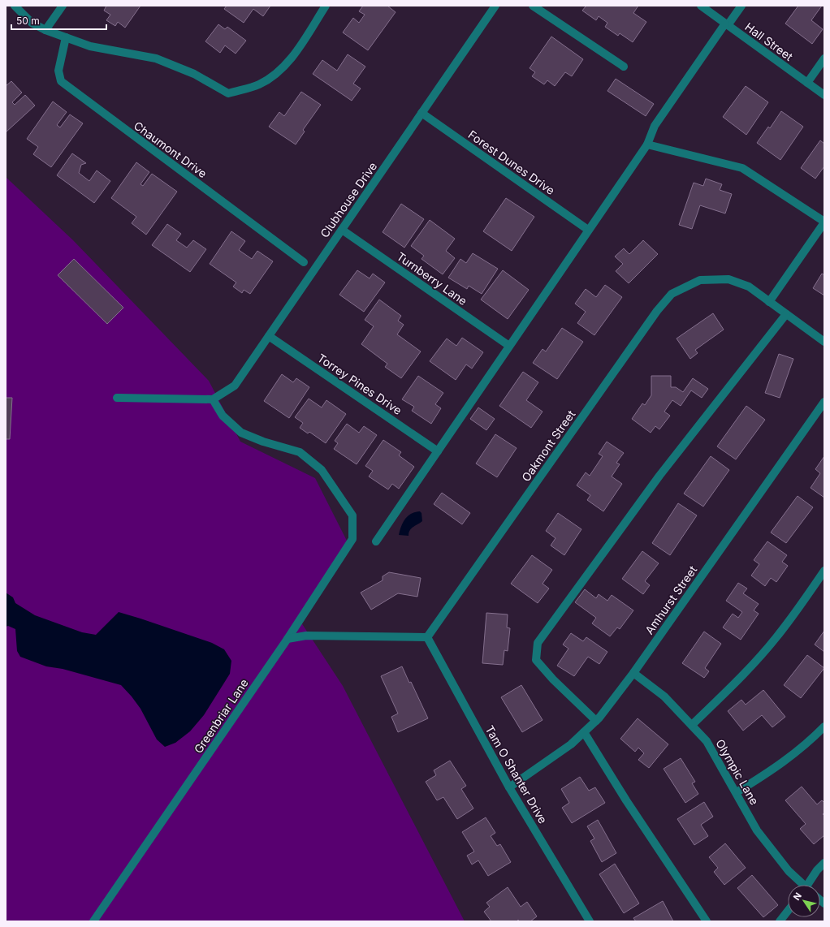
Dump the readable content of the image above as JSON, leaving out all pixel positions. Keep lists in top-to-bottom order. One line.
{"streets":{"street":["Hall Street","Chaumont Drive","Forest Dunes Drive","Clubhouse Drive","Turnberry Lane","Torrey Pines Drive","Oakmont Street","Amhurst Street","Greenbriar Lane","Olympic Lane","Tam O Shanter Drive"]},"crossings":[["Forest Dunes Drive","Clubhouse Drive"],["Clubhouse Drive","Turnberry Lane"],["Clubhouse Drive","Torrey Pines Drive"],["Clubhouse Drive","Greenbriar Lane"],["Oakmont Street","Tam O Shanter Drive"],["Amhurst Street","Olympic Lane"],["Amhurst Street","Tam O Shanter Drive"]],"scale_bar":"50 m","north":"top left"}
